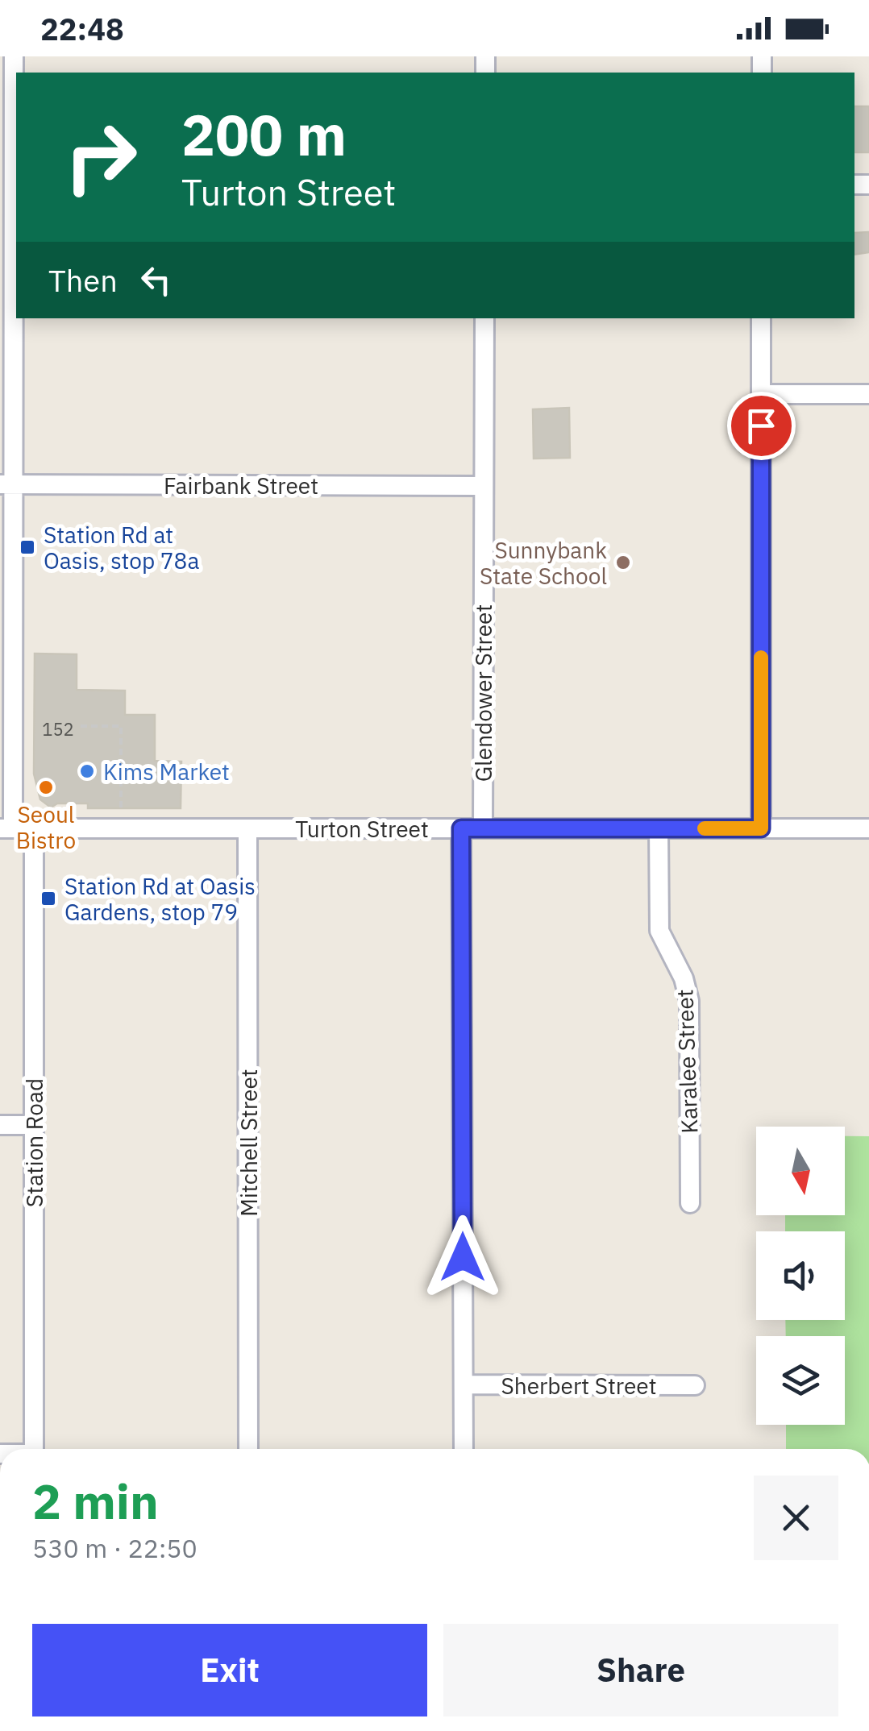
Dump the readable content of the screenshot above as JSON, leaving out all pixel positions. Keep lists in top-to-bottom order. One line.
{"streets":{"street":["Fairbank Street","Glendower Street","Turton Street","Karalee Street","Station Road","Mitchell Street","Sherbert Street"]},"crossings":[["Fairbank Street","Glendower Street"],["Glendower Street","Turton Street"],["Turton Street","Karalee Street"],["Turton Street","Station Road"],["Turton Street","Mitchell Street"]],"places":{"transit":["Station Rd at Oasis, stop 78a","Station Rd at Oasis Gardens, stop 79"],"other":["Sunnybank State School","Kims Market","Seoul Bistro"]},"house_numbers":["152"],"north":"bottom","page":{"status":"22:48","turn":["200 m","Turton Street"],"then":"Then","heading":["2 min","530 m · 22:50"],"buttons":["Exit","Share"]}}
